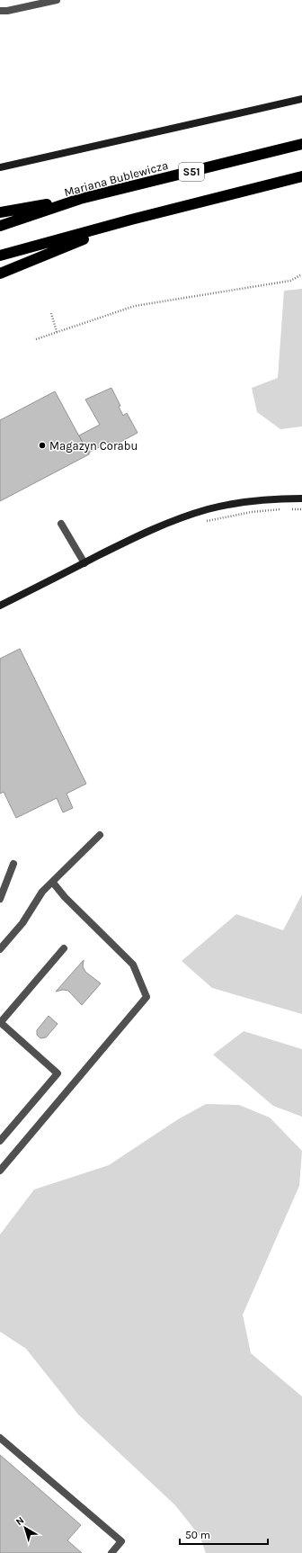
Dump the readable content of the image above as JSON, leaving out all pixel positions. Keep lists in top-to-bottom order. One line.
{"streets":{"highway":["S51","Mariana Bublewicza"]},"places":["Magazyn Corabu"],"scale_bar":"50 m","north":"top left"}
